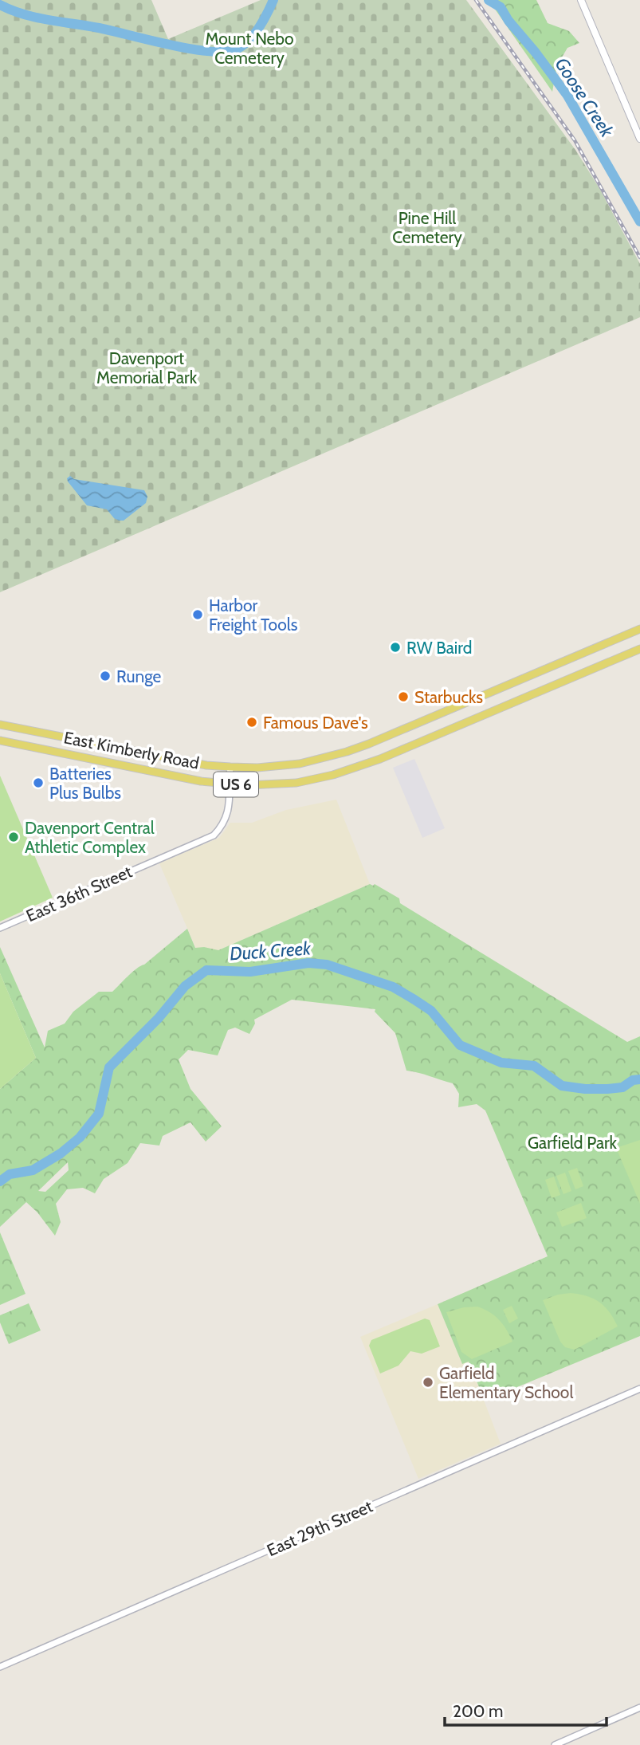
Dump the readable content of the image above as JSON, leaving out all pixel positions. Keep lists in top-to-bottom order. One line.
{"streets":{"main road":["East Kimberly Road","US 6"],"street":["East 36th Street","East 29th Street"]},"crossings":[["East Kimberly Road","East 36th Street"]],"water":["Goose Creek","Duck Creek"],"parks":["Mount Nebo Cemetery","Pine Hill Cemetery","Davenport Memorial Park","Garfield Park"],"places":["Harbor Freight Tools","RW Baird","Runge","Starbucks","Famous Dave's","Batteries Plus Bulbs","Davenport Central Athletic Complex","Garfield Elementary School"],"scale_bar":"200 m"}
